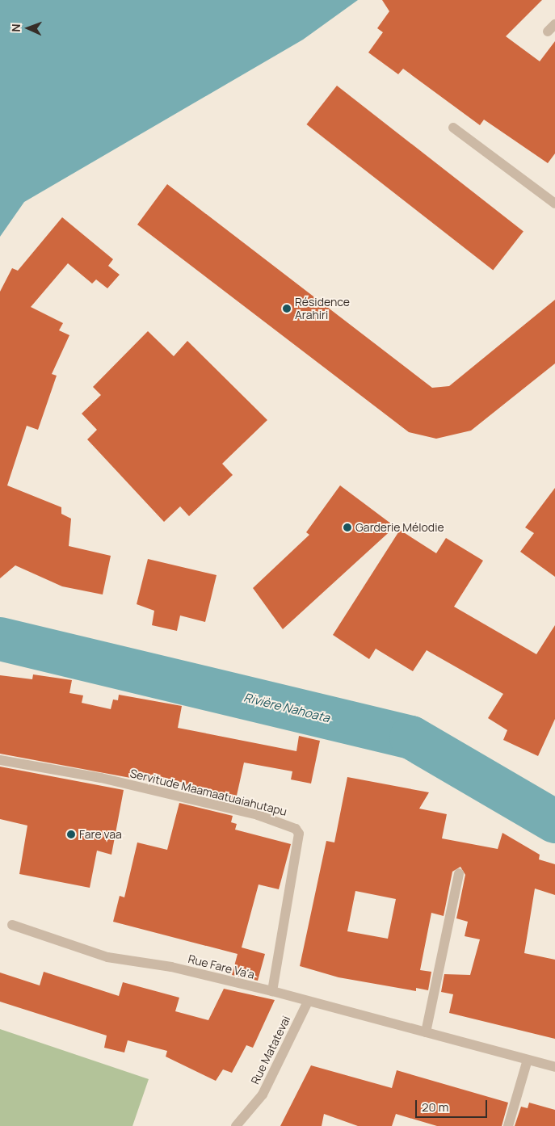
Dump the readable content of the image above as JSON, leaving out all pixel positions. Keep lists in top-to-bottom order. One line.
{"streets":{"street":["Servitude Maamaatuaiahutapu","Rue Fare Va'a","Rue Matatevai"]},"crossings":[["Servitude Maamaatuaiahutapu","Rue Fare Va'a"],["Rue Fare Va'a","Rue Matatevai"]],"water":["Rivière Nahoata"],"places":["Résidence Arahiri","Garderie Mélodie","Fare vaa"],"scale_bar":"20 m","north":"left"}
